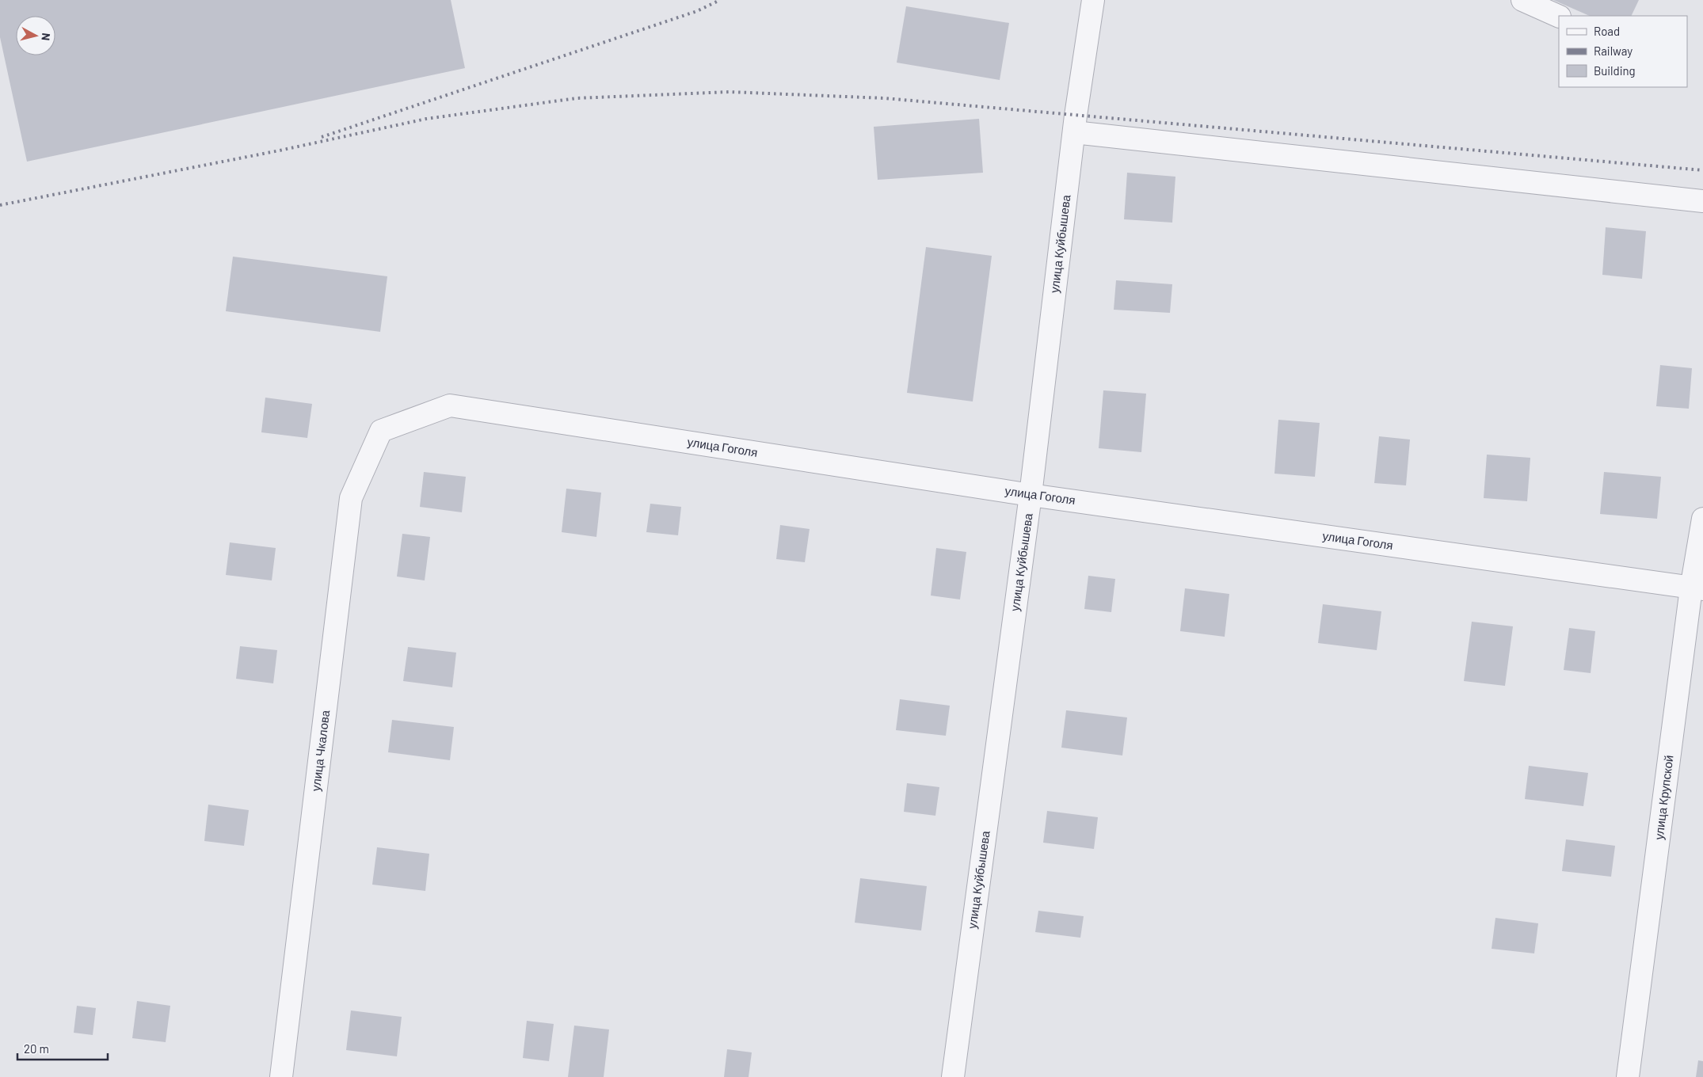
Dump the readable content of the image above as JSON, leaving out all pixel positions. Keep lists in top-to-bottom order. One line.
{"streets":{"street":["улица Куйбышева","улица Гоголя","улица Чкалова","улица Крупской"]},"crossings":[["улица Куйбышева","улица Гоголя"],["улица Гоголя","улица Чкалова"],["улица Гоголя","улица Крупской"]],"legend":["Road","Railway","Building"],"scale_bar":"20 m","north":"right"}
